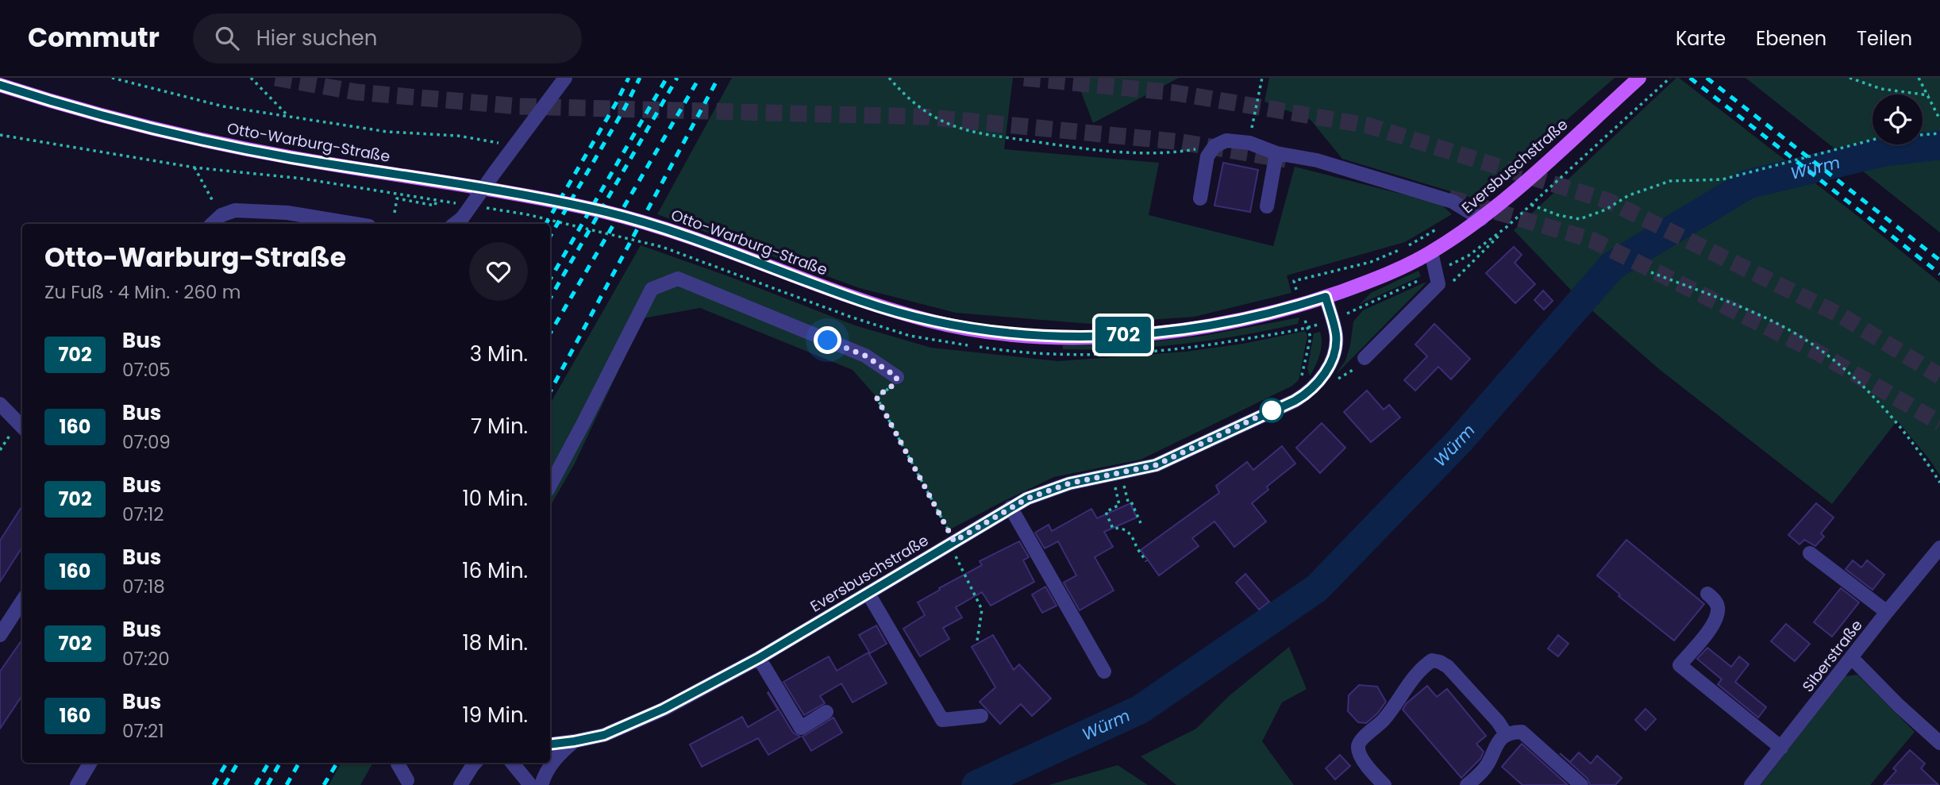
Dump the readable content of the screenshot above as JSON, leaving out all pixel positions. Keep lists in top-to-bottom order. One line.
{"streets":{"main road":["Otto-Warburg-Straße","Eversbuschstraße"],"street":["Siberstraße"]},"crossings":[["Otto-Warburg-Straße","Eversbuschstraße"]],"water":["Würm"],"lines":["bus line 702"],"page":{"header":"Commutr","search":"Hier suchen","nav":["Karte","Ebenen","Teilen"],"on_map":"702","heading":["Otto-Warburg-Straße","Zu Fuß · 4 Min. · 260 m"],"list":[{"mark":"702","name":"Bus","note":"07:05","value":"3 Min."},{"mark":"160","name":"Bus","note":"07:09","value":"7 Min."},{"mark":"702","name":"Bus","note":"07:12","value":"10 Min."},{"mark":"160","name":"Bus","note":"07:18","value":"16 Min."},{"mark":"702","name":"Bus","note":"07:20","value":"18 Min."},{"mark":"160","name":"Bus","note":"07:21","value":"19 Min."}]}}
